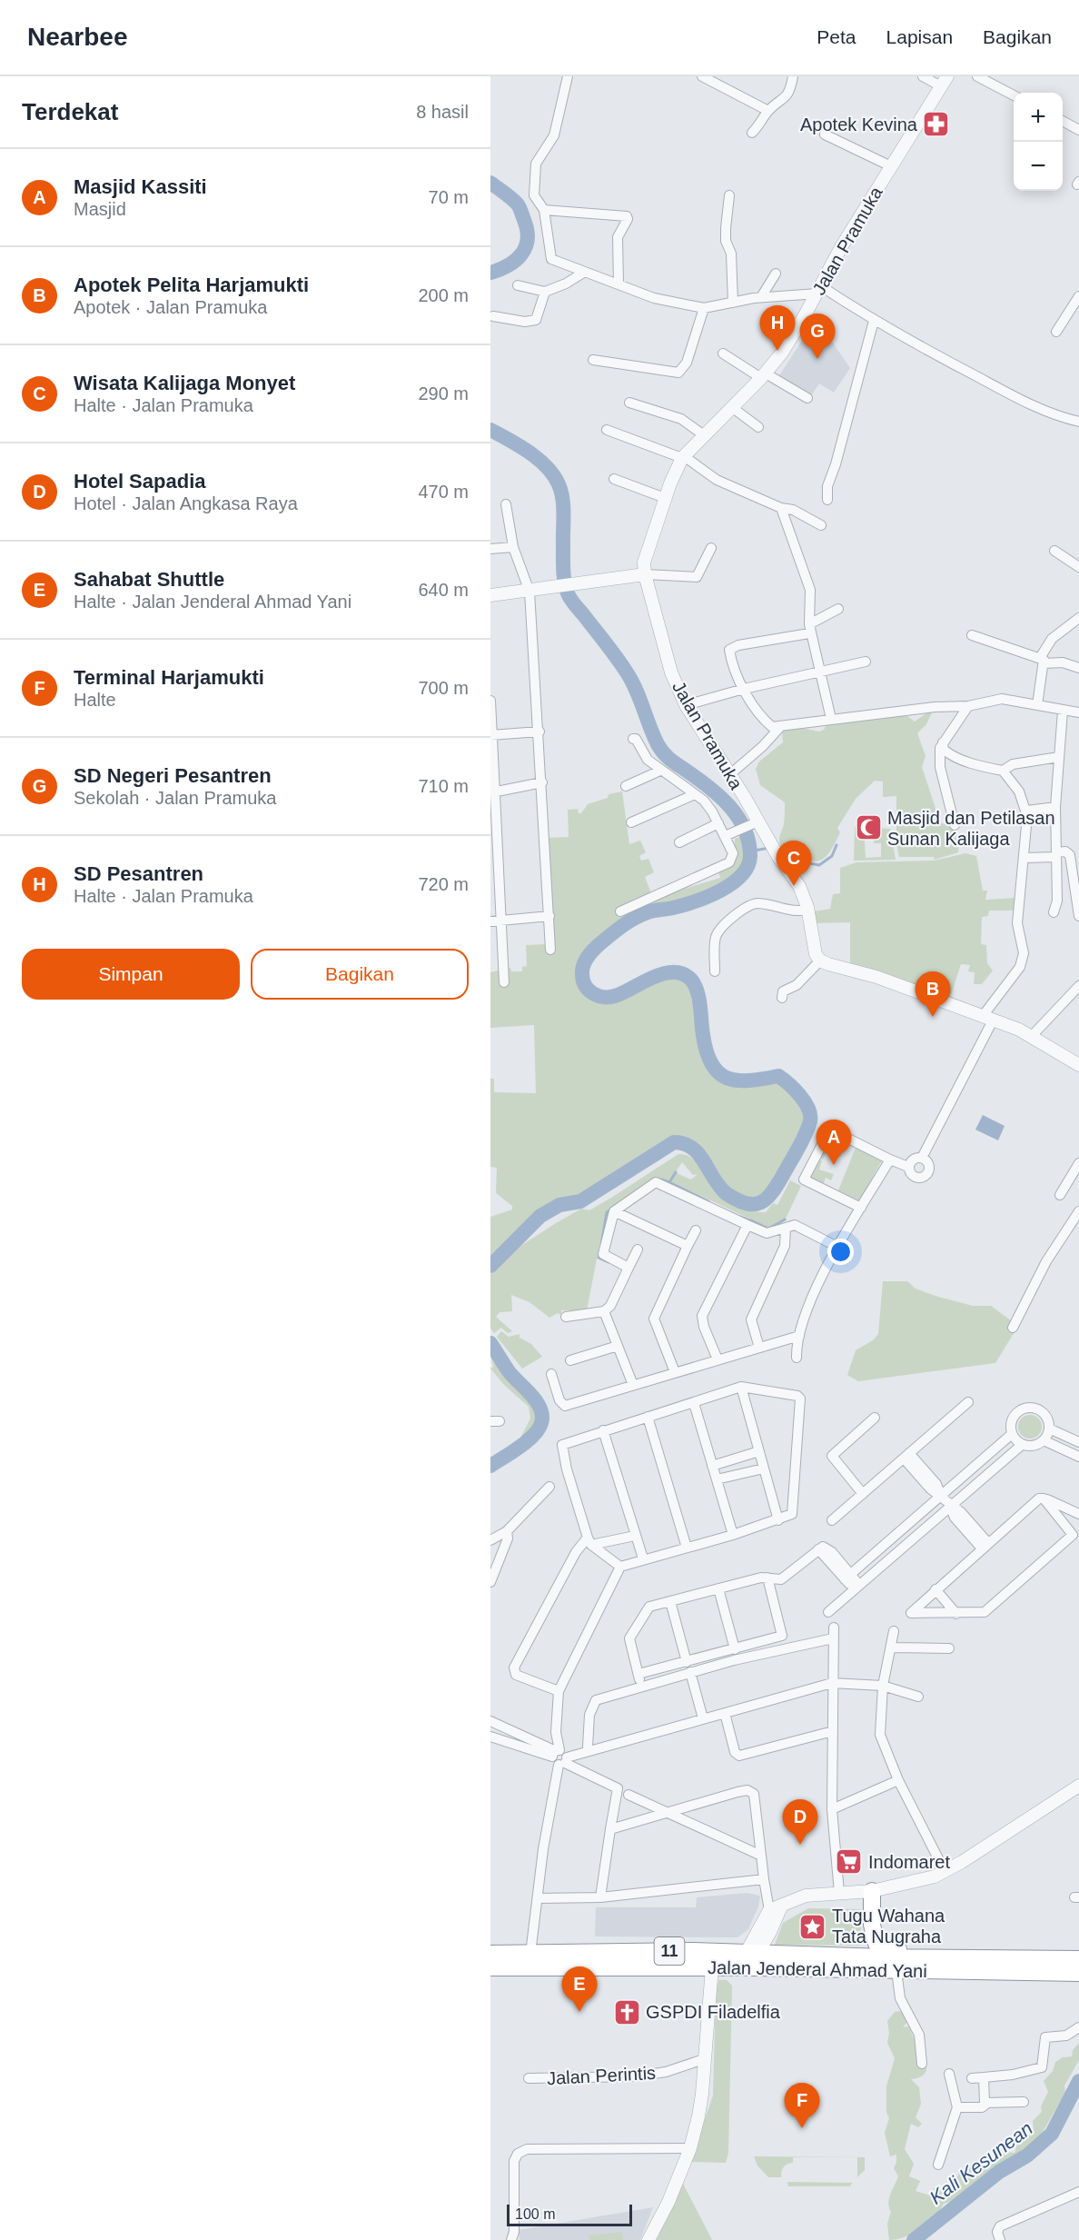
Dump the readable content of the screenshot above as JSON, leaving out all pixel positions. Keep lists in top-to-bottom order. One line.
{"streets":{"highway":["11","Jalan Jenderal Ahmad Yani"],"street":["Jalan Pramuka","Jalan Perintis"]},"water":["Kali Kesunean"],"places":{"pharmacy":["Apotek Kevina"],"mosque":["Masjid dan Petilasan Sunan Kalijaga"],"supermarket":["Indomaret"],"place":["Tugu Wahana Tata Nugraha"],"church":["GSPDI Filadelfia"]},"scale_bar":"100 m","page":{"header":"Nearbee","nav":["Peta","Lapisan","Bagikan"],"heading":["Terdekat","8 hasil"],"map_buttons":["+","−"],"list":[{"mark":"A","name":"Masjid Kassiti","note":"Masjid","value":"70 m"},{"mark":"B","name":"Apotek Pelita Harjamukti","note":"Apotek · Jalan Pramuka","value":"200 m"},{"mark":"C","name":"Wisata Kalijaga Monyet","note":"Halte · Jalan Pramuka","value":"290 m"},{"mark":"D","name":"Hotel Sapadia","note":"Hotel · Jalan Angkasa Raya","value":"470 m"},{"mark":"E","name":"Sahabat Shuttle","note":"Halte · Jalan Jenderal Ahmad Yani","value":"640 m"},{"mark":"F","name":"Terminal Harjamukti","note":"Halte","value":"700 m"},{"mark":"G","name":"SD Negeri Pesantren","note":"Sekolah · Jalan Pramuka","value":"710 m"},{"mark":"H","name":"SD Pesantren","note":"Halte · Jalan Pramuka","value":"720 m"}],"pins":["H","G","C","B","A","D","E","F"],"buttons":["Simpan","Bagikan"],"scale":"100 m"}}
